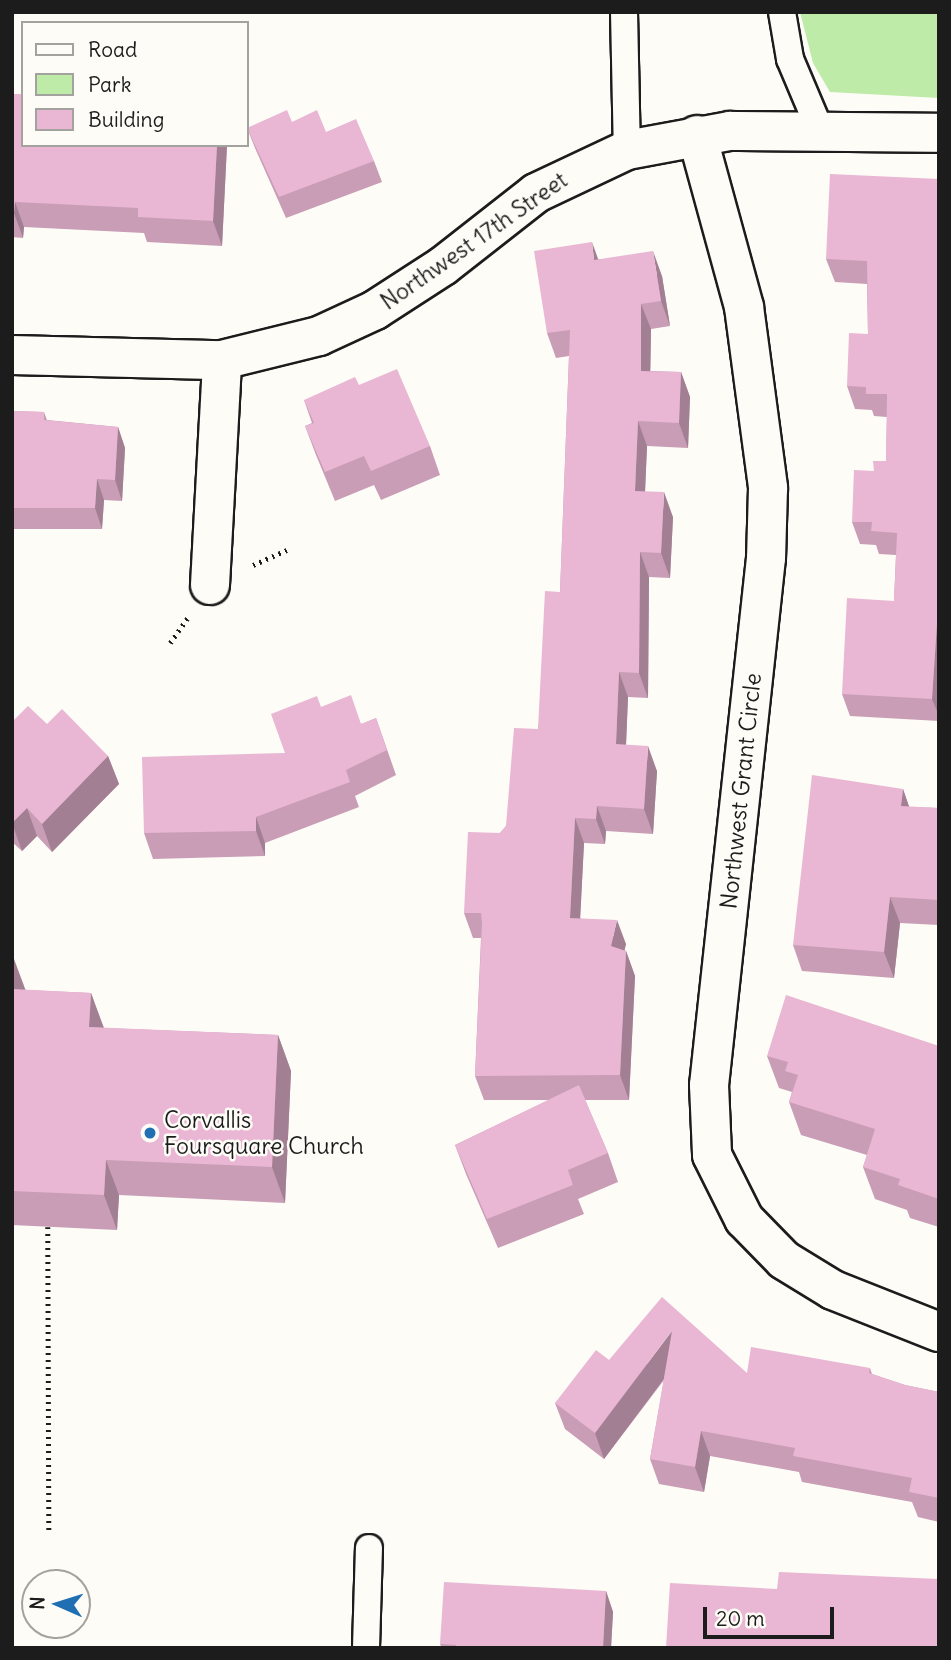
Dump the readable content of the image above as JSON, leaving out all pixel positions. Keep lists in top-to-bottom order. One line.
{"streets":{"street":["Northwest 17th Street","Northwest Grant Circle"]},"crossings":[["Northwest 17th Street","Northwest Grant Circle"]],"places":["Corvallis Foursquare Church"],"legend":["Road","Park","Building"],"scale_bar":"20 m","north":"left"}
